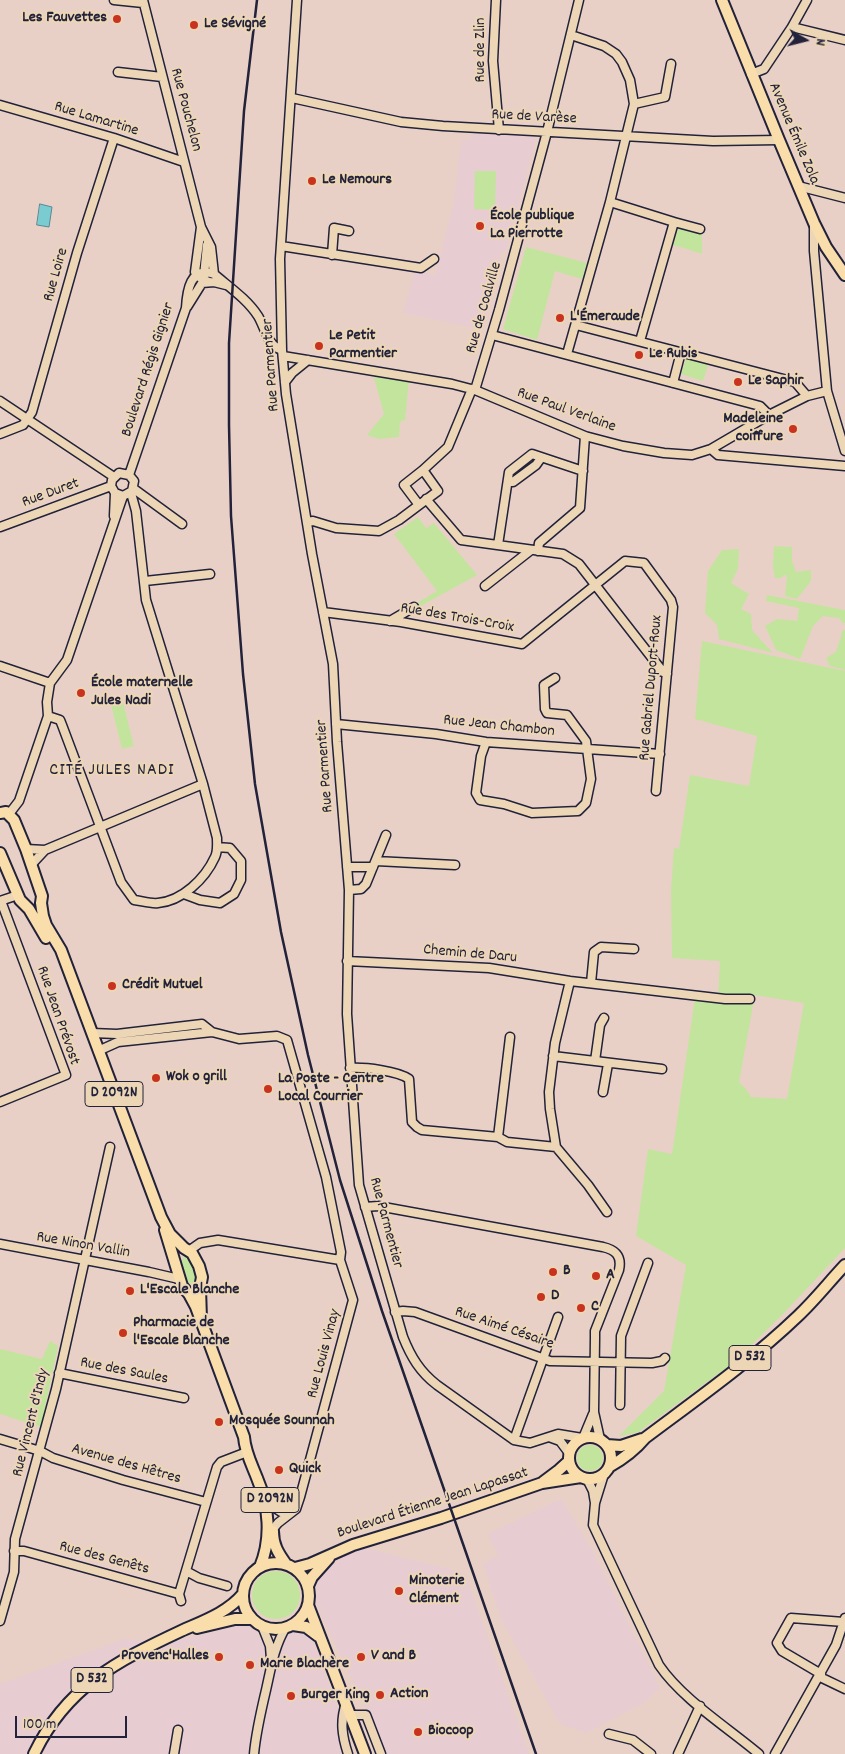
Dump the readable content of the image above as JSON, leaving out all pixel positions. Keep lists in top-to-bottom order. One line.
{"streets":{"main road":["Avenue Émile Zola","D 2092N","D 532","Boulevard Étienne Jean Lapassat"],"street":["Rue de Zlin","Rue Pouchelon","Rue de Varèse","Rue Lamartine","Rue Loire","Rue de Coalville","Rue Parmentier","Boulevard Régis Gignier","Rue Paul Verlaine","Rue Duret","Rue des Trois-Croix","Rue Gabriel Duport-Roux","Rue Jean Chambon","Chemin de Daru","Rue Jean Prévost","Rue Ninon Vallin","Rue Aimé Césaire","Rue Louis Vinay","Rue des Saules","Rue Vincent d'Indy","Avenue des Hêtres","Rue des Genêts"]},"crossings":[["Rue de Zlin","Rue de Varèse"],["Rue Pouchelon","Rue Lamartine"],["Rue Pouchelon","Boulevard Régis Gignier"],["Rue de Varèse","Avenue Émile Zola"],["Rue de Varèse","Rue de Coalville"],["Rue de Varèse","Rue Parmentier"],["Rue Lamartine","Rue Loire"],["Rue de Coalville","Rue Paul Verlaine"],["Rue Parmentier","Rue Paul Verlaine"],["Rue Parmentier","Rue des Trois-Croix"],["Rue Parmentier","Rue Jean Chambon"],["Rue Parmentier","Chemin de Daru"],["Rue Parmentier","Rue Aimé Césaire"],["Rue des Trois-Croix","Rue Gabriel Duport-Roux"],["Rue Gabriel Duport-Roux","Rue Jean Chambon"],["D 2092N","Rue Louis Vinay"],["D 2092N","D 532"],["D 2092N","Boulevard Étienne Jean Lapassat"],["Rue Ninon Vallin","Rue Vincent d'Indy"],["D 532","Boulevard Étienne Jean Lapassat"],["Rue des Saules","Rue Vincent d'Indy"],["Rue Vincent d'Indy","Avenue des Hêtres"],["Rue Vincent d'Indy","Rue des Genêts"]],"districts":["CITÉ JULES NADI"],"places":["Les Fauvettes","Le Sévigné","Le Nemours","École publique La Pierrotte","L'Émeraude","Le Petit Parmentier","Le Rubis","Le Saphir","Madeleine coiffure","École maternelle Jules Nadi","Crédit Mutuel","Wok o grill","La Poste - Centre Local Courrier","B","A","L'Escale Blanche","D","C","Pharmacie de l'Escale Blanche","Mosquée Sounnah","Quick","Minoterie Clément","Provenc'Halles","V and B","Marie Blachère","Action","Burger King","Biocoop"],"scale_bar":"100 m","north":"right"}
